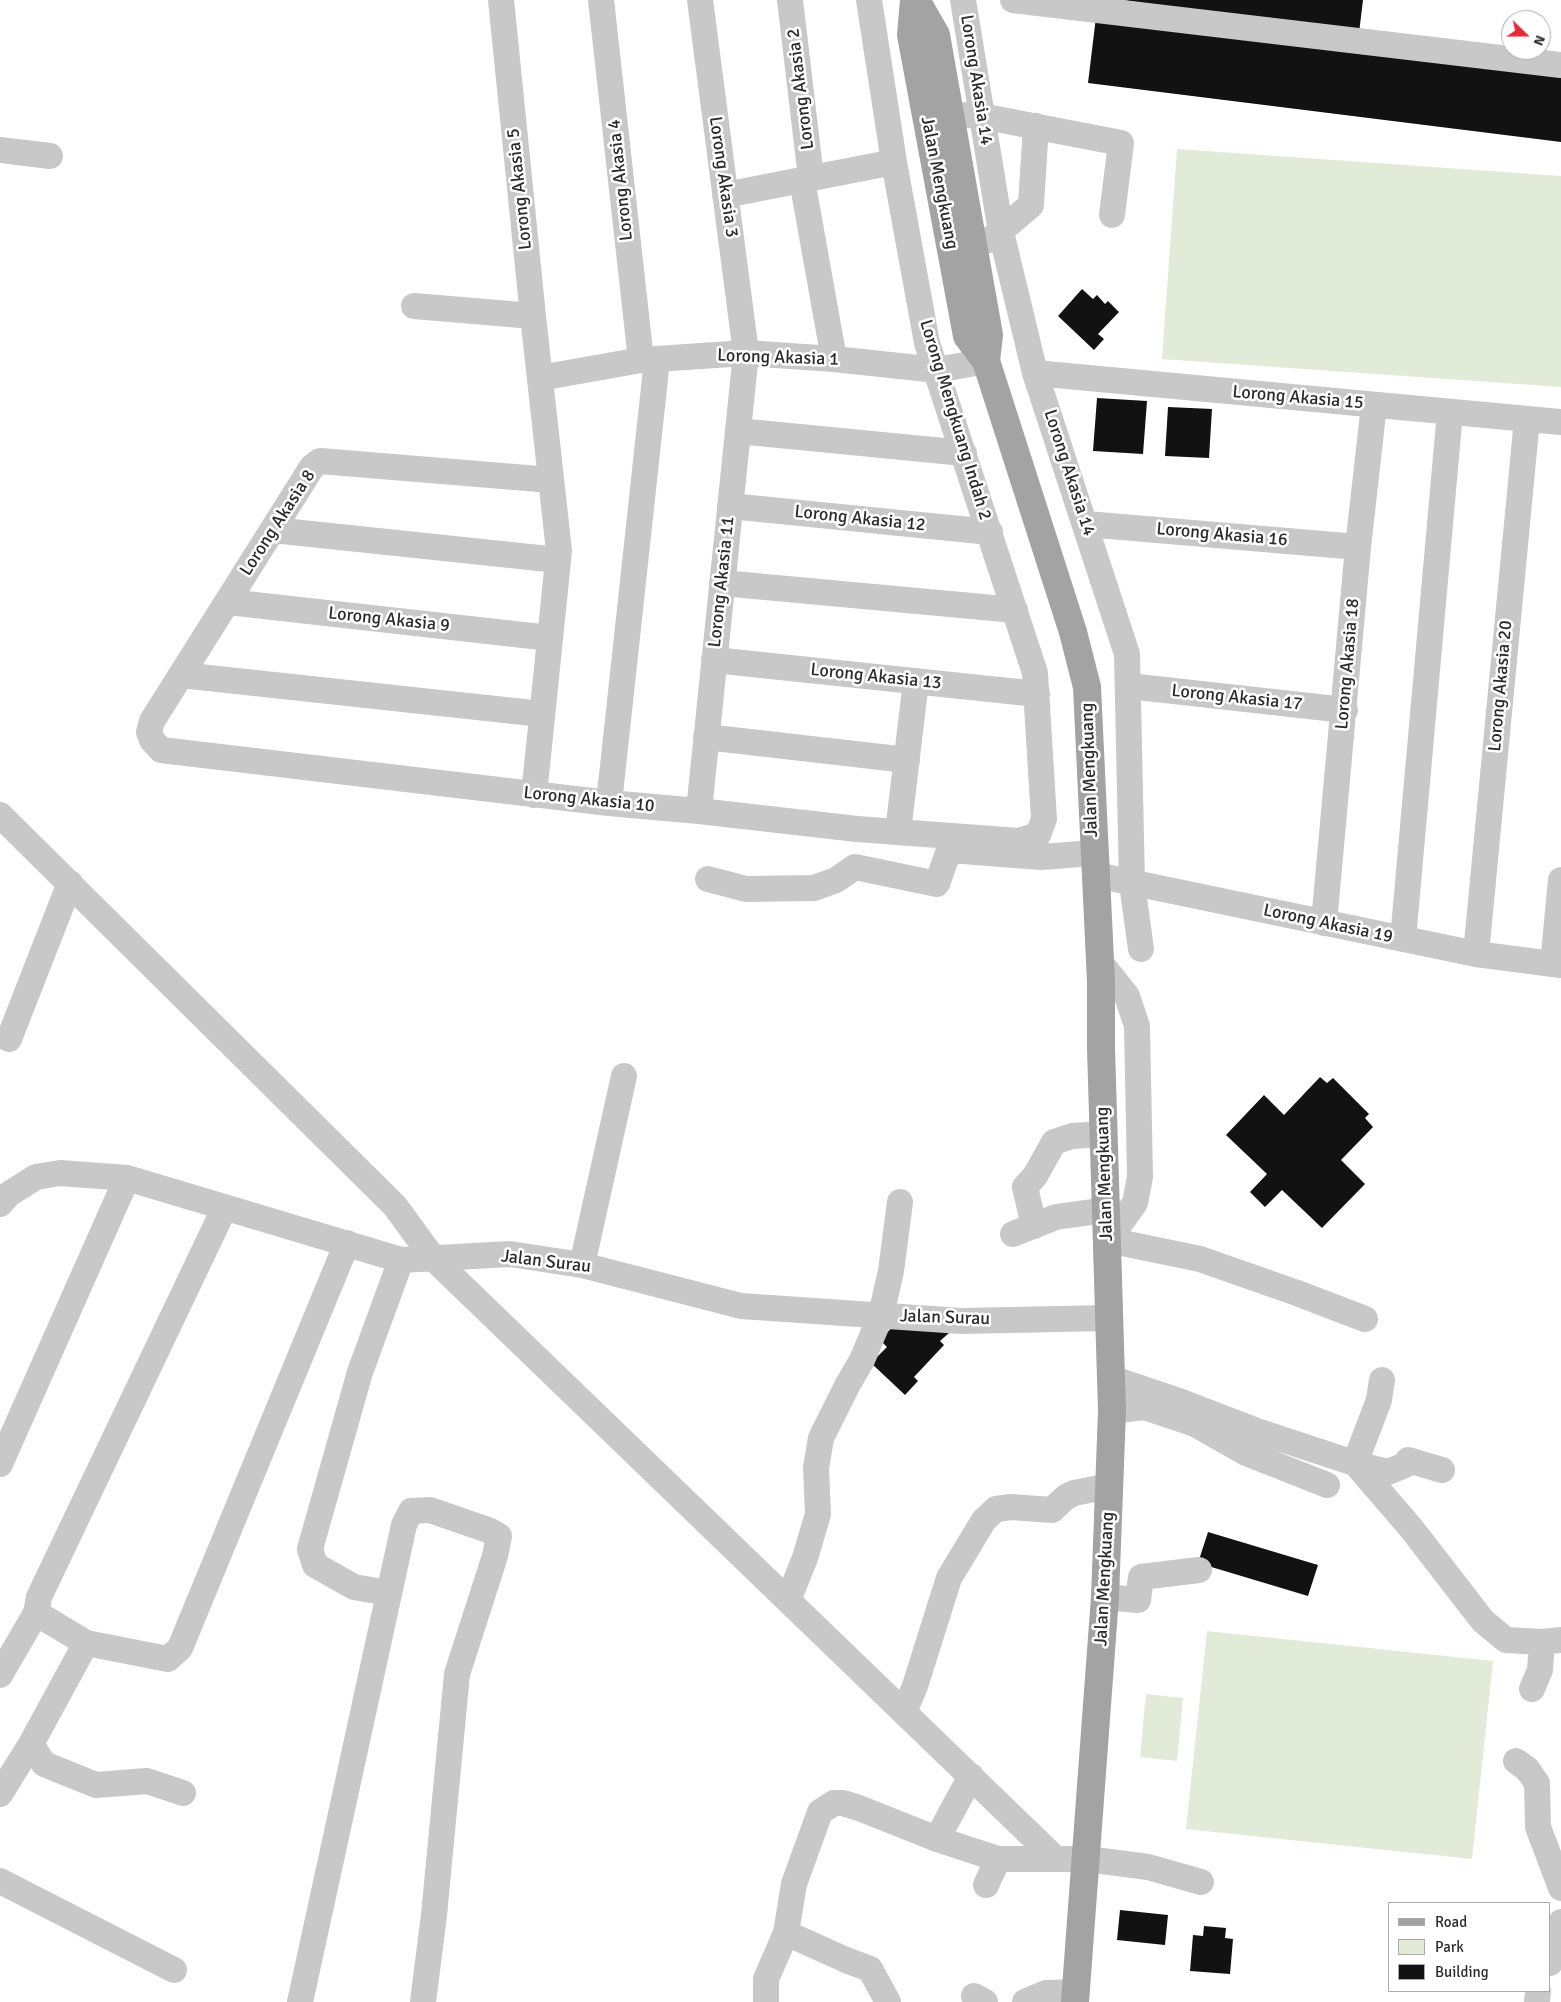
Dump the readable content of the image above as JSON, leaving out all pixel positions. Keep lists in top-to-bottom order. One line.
{"streets":{"main road":["Jalan Mengkuang"],"street":["Lorong Akasia 14","Lorong Akasia 2","Lorong Akasia 3","Lorong Akasia 4","Lorong Akasia 5","Lorong Akasia 1","Lorong Akasia 15","Lorong Mengkuang Indah 2","Lorong Akasia 12","Lorong Akasia 8","Lorong Akasia 16","Lorong Akasia 11","Lorong Akasia 9","Lorong Akasia 18","Lorong Akasia 13","Lorong Akasia 20","Lorong Akasia 17","Lorong Akasia 10","Lorong Akasia 19","Jalan Surau"]},"crossings":[["Lorong Akasia 14","Lorong Akasia 15"],["Lorong Akasia 14","Lorong Akasia 16"],["Lorong Akasia 14","Lorong Akasia 17"],["Lorong Akasia 14","Lorong Akasia 19"],["Lorong Akasia 2","Lorong Akasia 1"],["Lorong Akasia 3","Lorong Akasia 1"],["Lorong Akasia 3","Lorong Akasia 11"],["Lorong Akasia 4","Lorong Akasia 1"],["Lorong Akasia 4","Lorong Akasia 10"],["Jalan Mengkuang","Lorong Akasia 1"],["Jalan Mengkuang","Lorong Akasia 19"],["Jalan Mengkuang","Jalan Surau"],["Lorong Akasia 5","Lorong Akasia 1"],["Lorong Akasia 5","Lorong Akasia 8"],["Lorong Akasia 5","Lorong Akasia 9"],["Lorong Akasia 5","Lorong Akasia 10"],["Lorong Akasia 1","Lorong Mengkuang Indah 2"],["Lorong Akasia 1","Lorong Akasia 11"],["Lorong Akasia 15","Lorong Akasia 18"],["Lorong Akasia 15","Lorong Akasia 20"],["Lorong Mengkuang Indah 2","Lorong Akasia 12"],["Lorong Mengkuang Indah 2","Lorong Akasia 13"],["Lorong Mengkuang Indah 2","Lorong Akasia 10"],["Lorong Akasia 12","Lorong Akasia 11"],["Lorong Akasia 8","Lorong Akasia 9"],["Lorong Akasia 8","Lorong Akasia 10"],["Lorong Akasia 16","Lorong Akasia 18"],["Lorong Akasia 11","Lorong Akasia 13"],["Lorong Akasia 11","Lorong Akasia 10"],["Lorong Akasia 18","Lorong Akasia 17"],["Lorong Akasia 18","Lorong Akasia 19"],["Lorong Akasia 20","Lorong Akasia 19"]],"legend":["Road","Park","Building"],"north":"right"}
